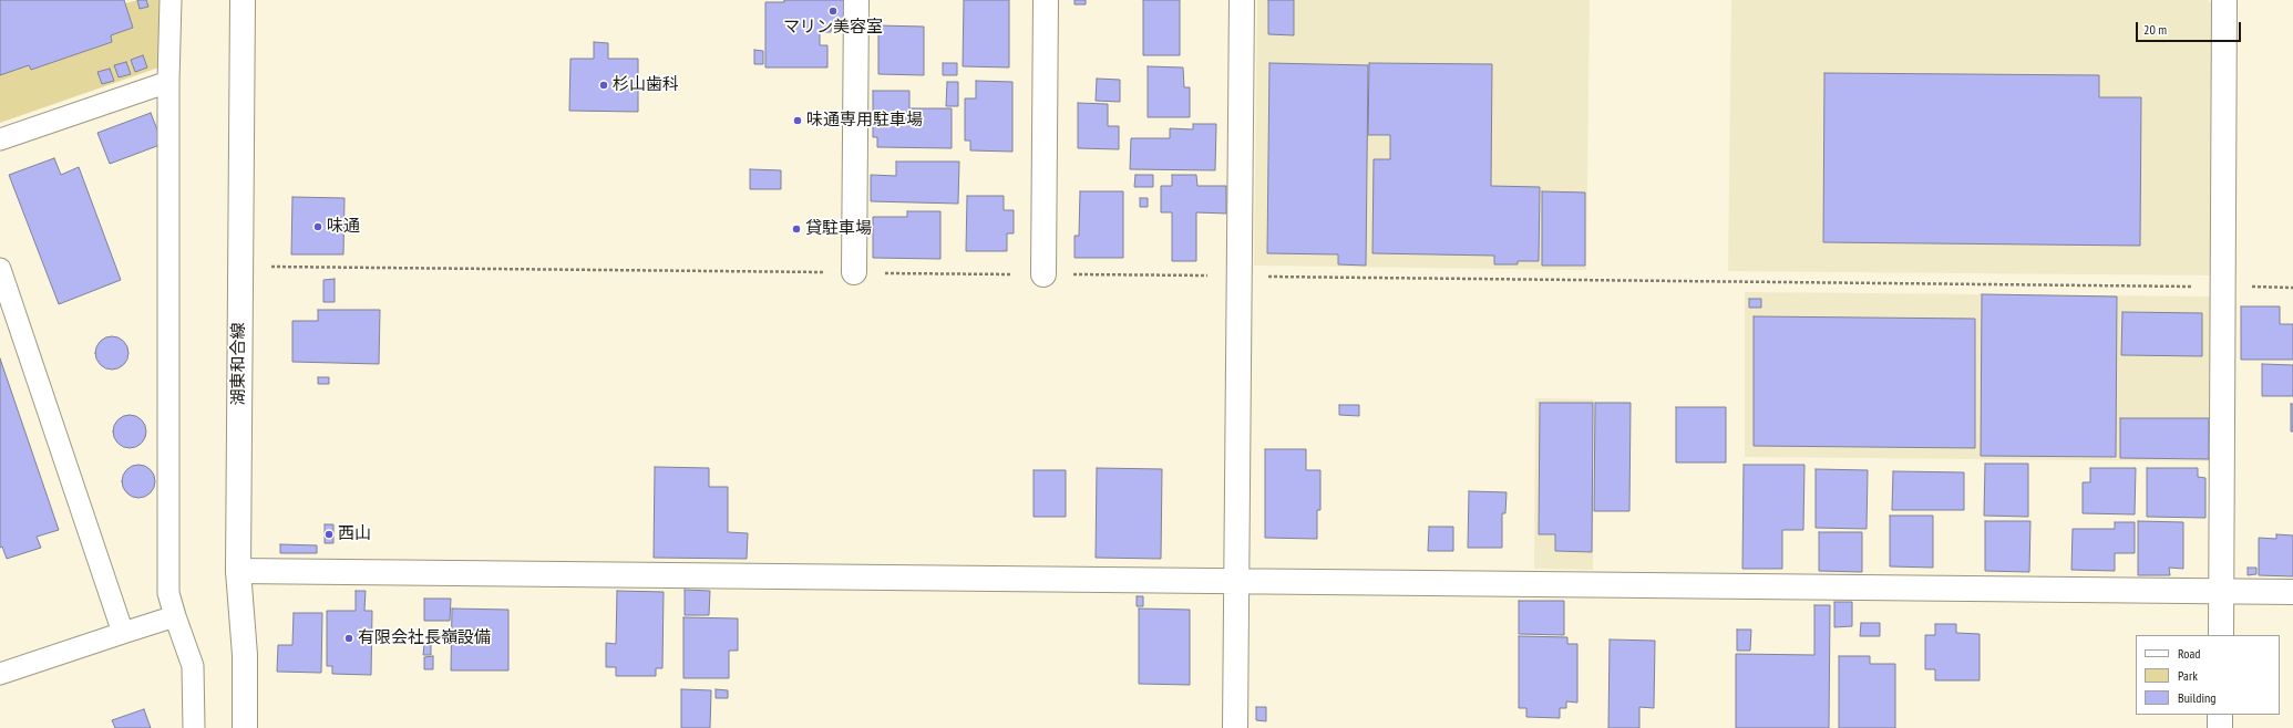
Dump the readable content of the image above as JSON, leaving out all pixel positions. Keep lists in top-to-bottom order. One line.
{"streets":{"street":["湖東和合線"]},"places":["マリン美容室","杉山歯科","味通専用駐車場","味通","貸駐車場","西山","有限会社長嶺設備"],"legend":["Road","Park","Building"],"scale_bar":"20 m"}
